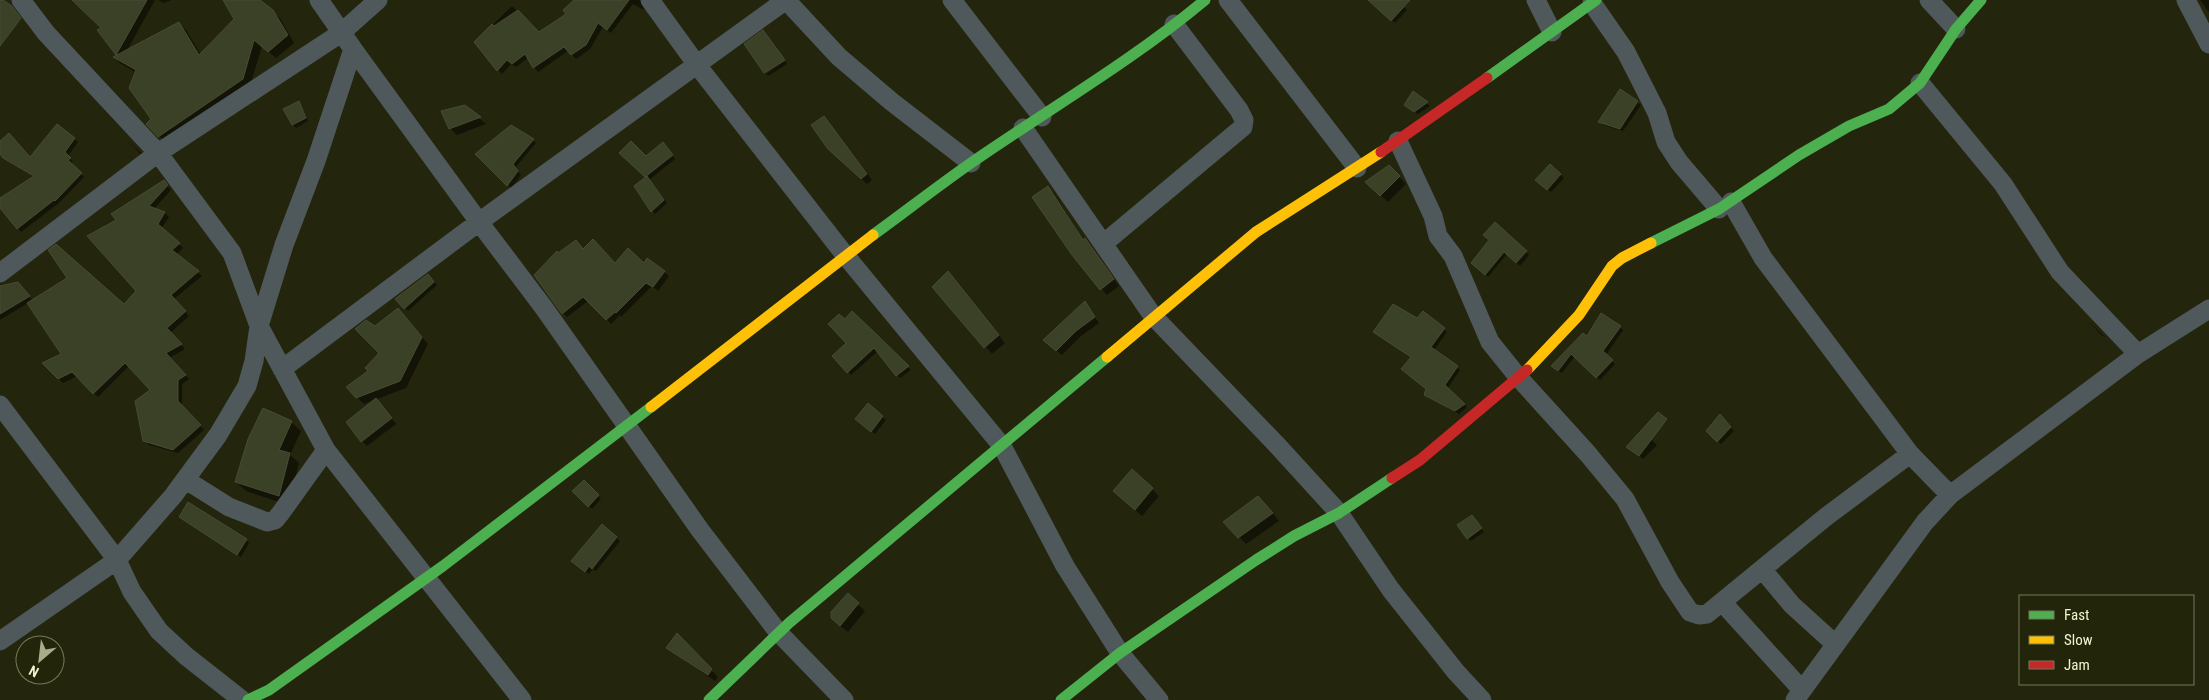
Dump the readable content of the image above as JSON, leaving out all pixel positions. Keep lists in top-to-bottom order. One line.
{"legend":["Fast","Slow","Jam"],"north":"bottom left"}
